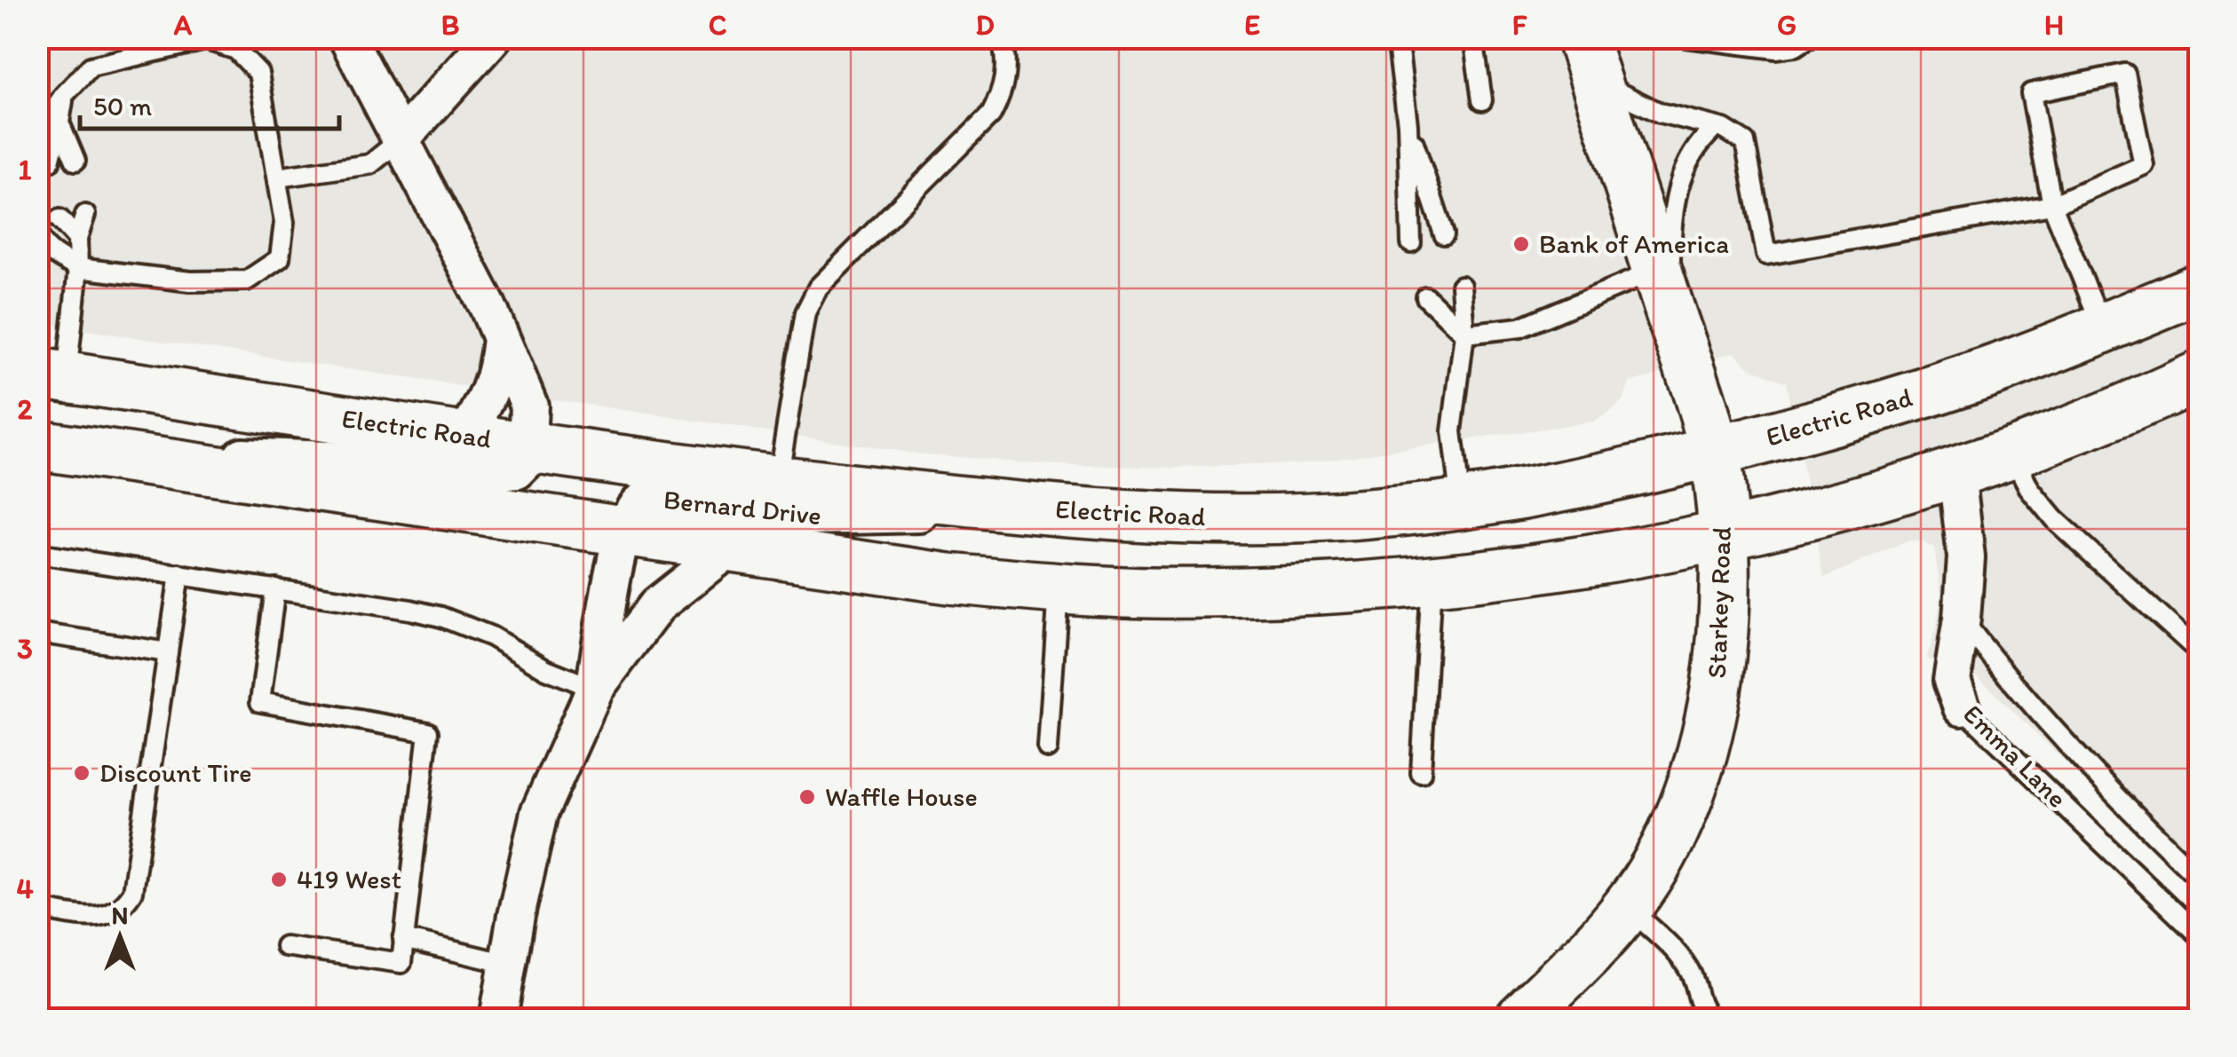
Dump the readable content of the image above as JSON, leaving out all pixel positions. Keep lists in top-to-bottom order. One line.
{"streets":{"main road":["Electric Road","Starkey Road"],"street":["Bernard Drive","Emma Lane"]},"crossings":[["Electric Road","Bernard Drive"],["Electric Road","Starkey Road"]],"places":["Bank of America","Discount Tire","Waffle House","419 West"],"scale_bar":"50 m","north":"top","grid":{"columns":["A","B","C","D","E","F","G","H"],"rows":["1","2","3","4"]}}
